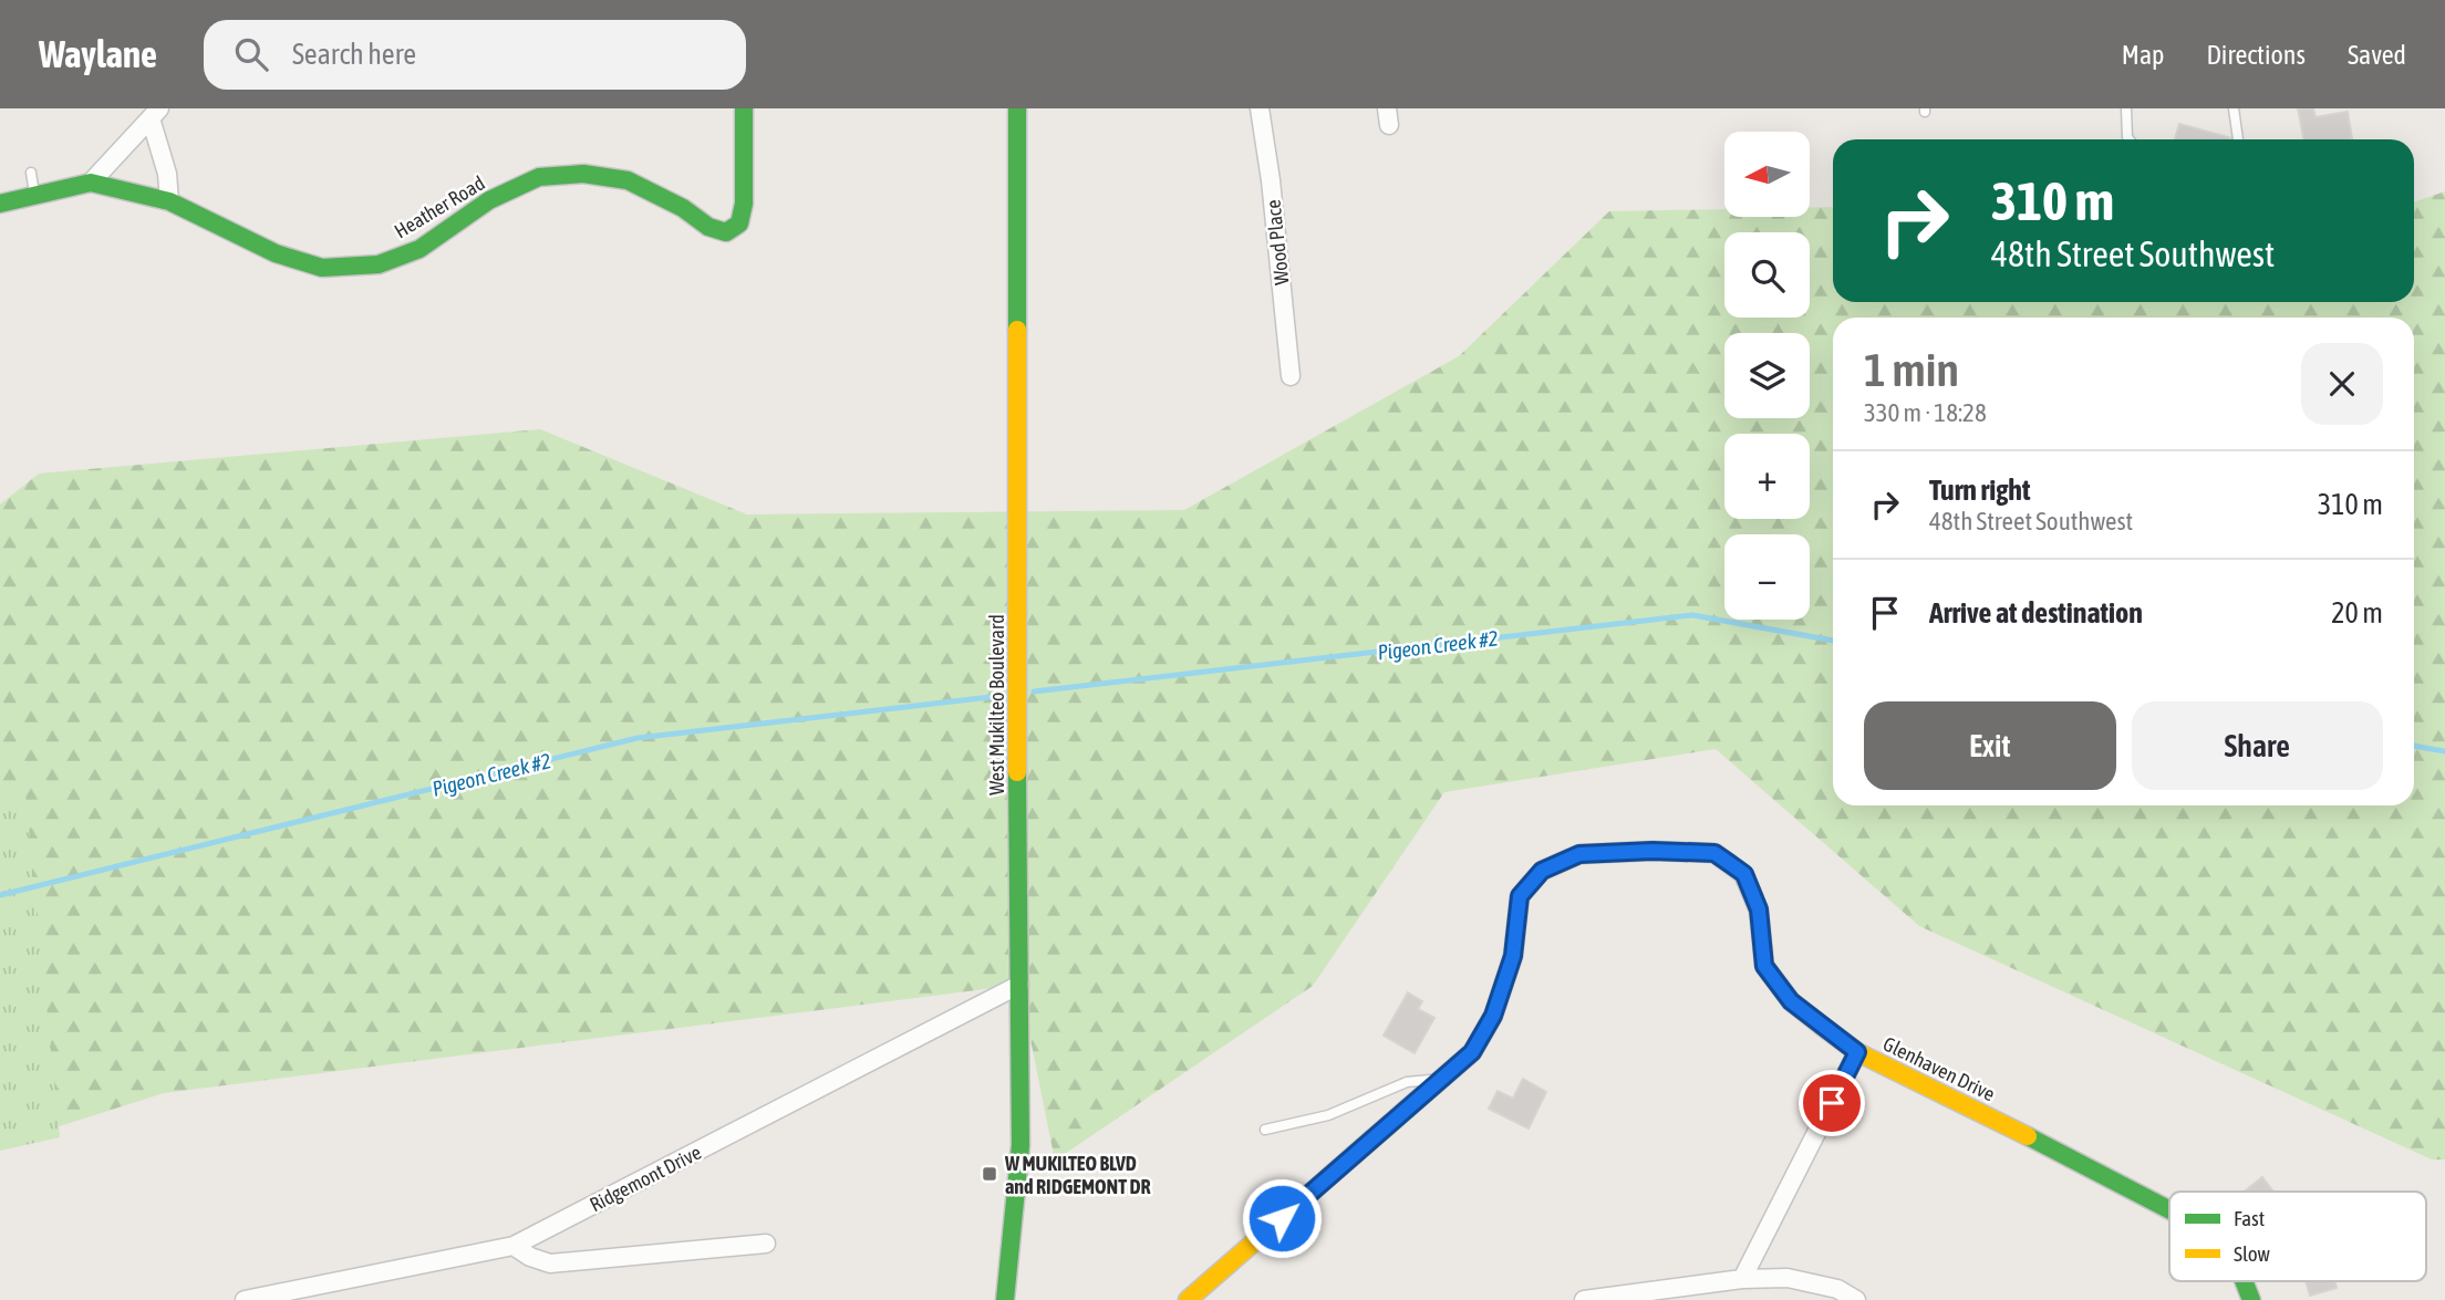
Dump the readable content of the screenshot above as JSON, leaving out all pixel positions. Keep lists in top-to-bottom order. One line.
{"streets":{"street":["Heather Road","Wood Place","West Mukilteo Boulevard","Glenhaven Drive","Ridgemont Drive"]},"crossings":[["West Mukilteo Boulevard","Ridgemont Drive"]],"water":["Pigeon Creek #2"],"places":{"transit":["W MUKILTEO BLVD and RIDGEMONT DR"]},"legend":["Fast","Slow"],"north":"left","page":{"header":"Waylane","search":"Search here","nav":["Map","Directions","Saved"],"map_buttons":["+","−"],"turn":["310 m","48th Street Southwest"],"heading":["1 min","330 m · 18:28"],"list":[{"name":"Turn right","note":"48th Street Southwest","value":"310 m"},{"name":"Arrive at destination","value":"20 m"}],"buttons":["Exit","Share"]}}
